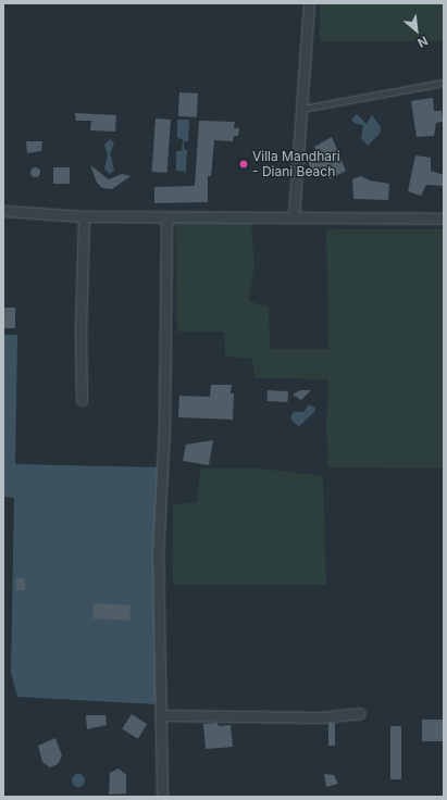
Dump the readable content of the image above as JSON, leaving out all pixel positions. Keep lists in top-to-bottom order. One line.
{"places":["Villa Mandhari - Diani Beach"],"north":"bottom right"}
